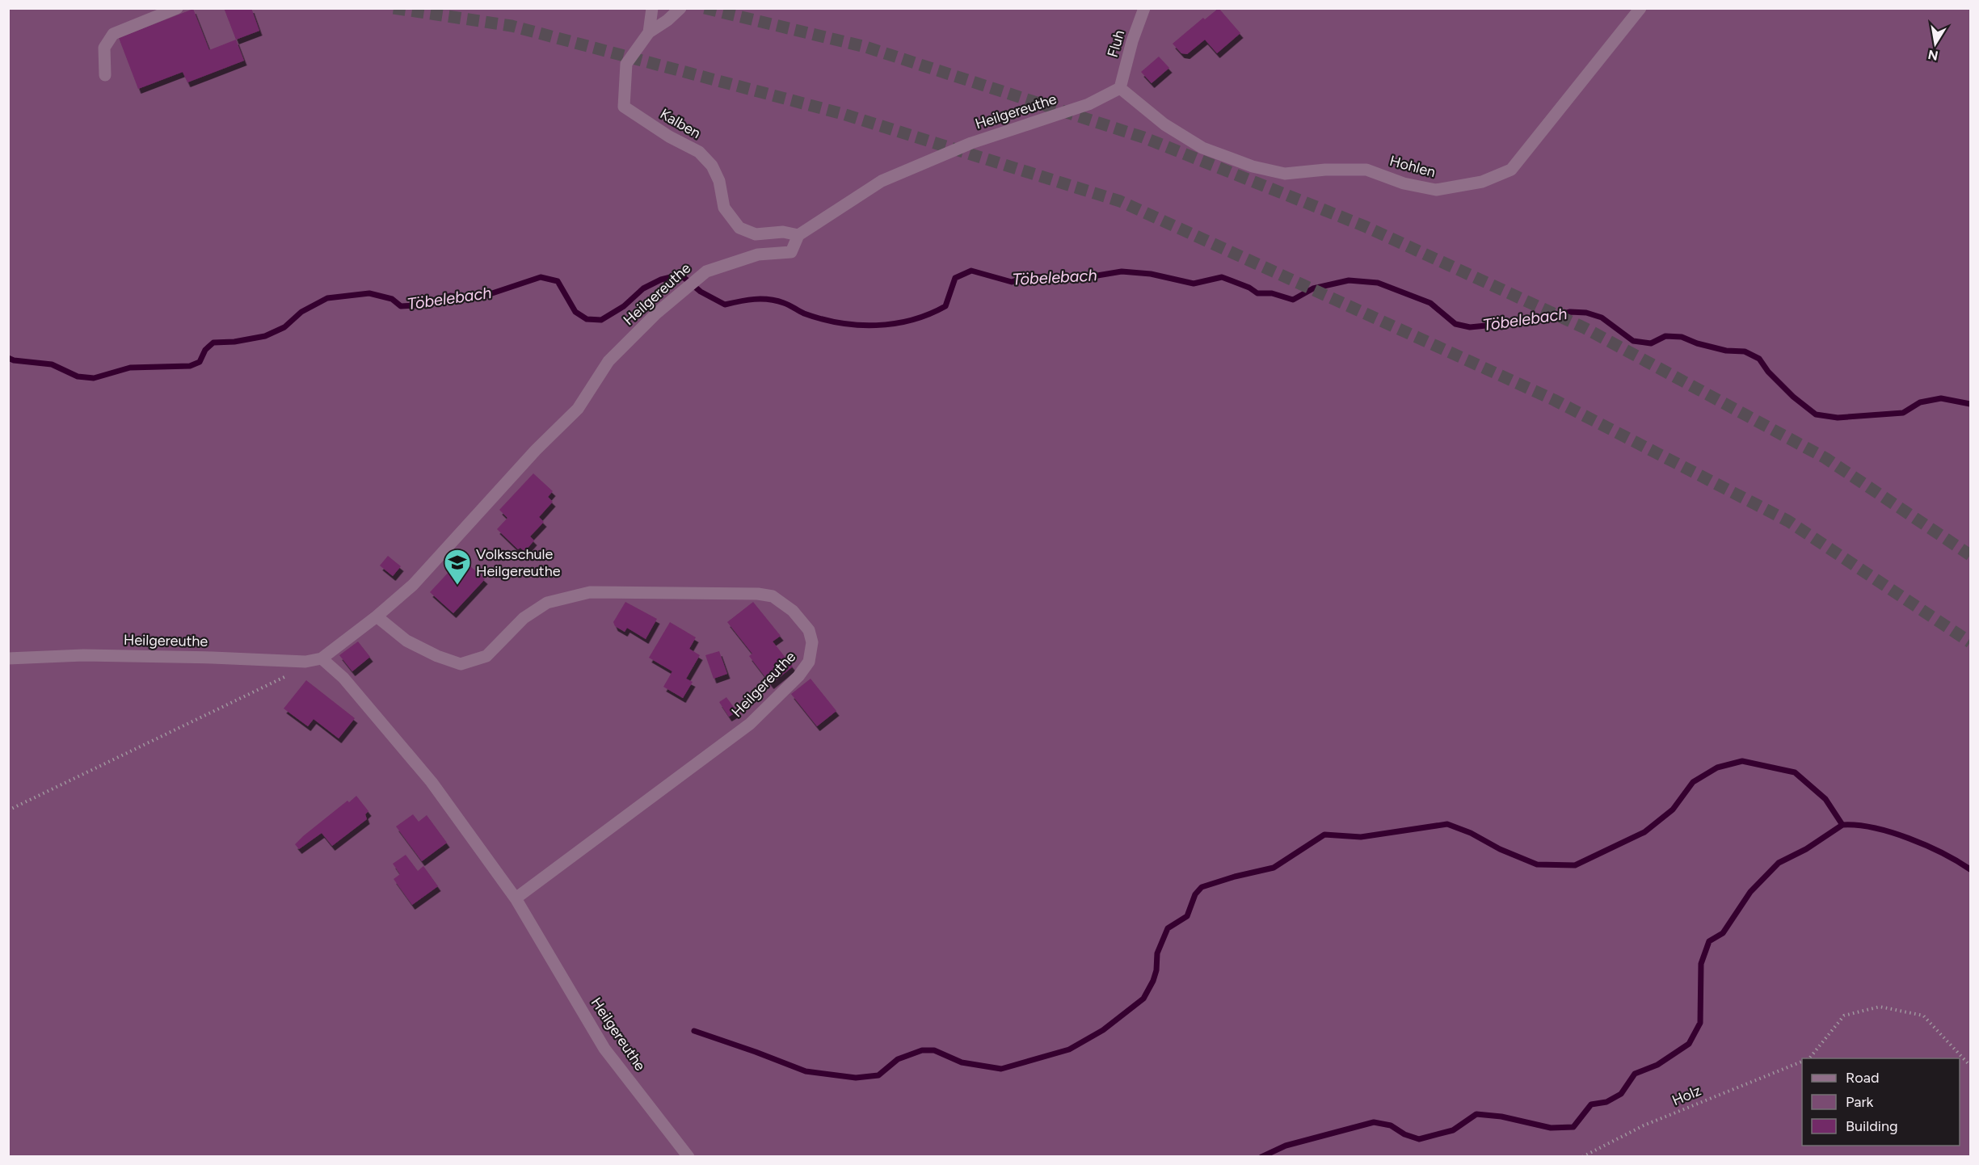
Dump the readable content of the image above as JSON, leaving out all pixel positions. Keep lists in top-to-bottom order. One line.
{"streets":{"street":["Fluh","Heilgereuthe","Kalben","Hohlen"],"path":["Holz"]},"crossings":[["Fluh","Heilgereuthe"],["Fluh","Hohlen"],["Heilgereuthe","Kalben"],["Heilgereuthe","Hohlen"]],"water":["Töbelebach"],"places":{"school or university":["Volksschule Heilgereuthe"]},"legend":["Road","Park","Building"],"north":"bottom"}
